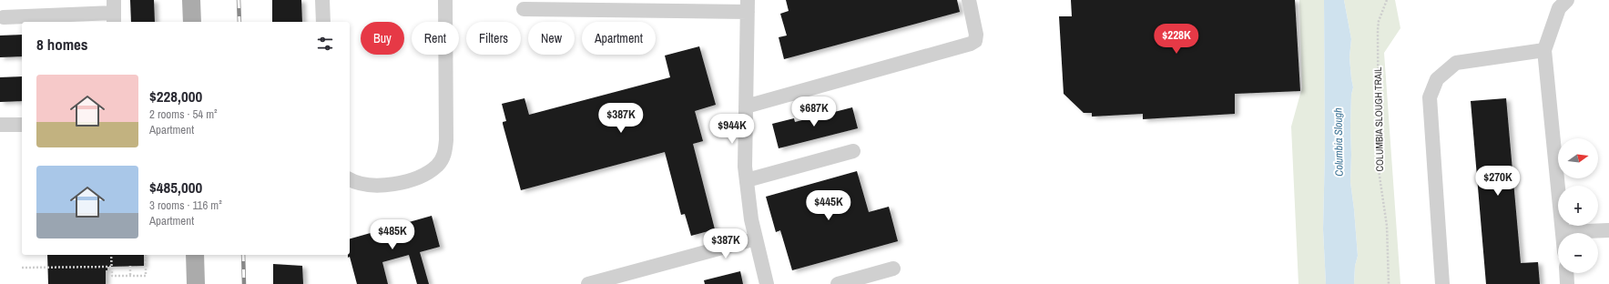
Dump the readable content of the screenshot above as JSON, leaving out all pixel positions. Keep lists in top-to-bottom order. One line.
{"streets":{"path":["COLUMBIA SLOUGH TRAIL"]},"water":["Columbia Slough"],"north":"right","page":{"chip":["Buy","Rent","Filters","New","Apartment"],"heading":"8 homes","price":["$228K","$687K","$387K","$944K","$270K","$445K","$485K","$387K"],"list":[{"name":"$228,000","note":"2 rooms · 54 m² · Apartment"},{"name":"$485,000","note":"3 rooms · 116 m² · Apartment"}],"map_buttons":["+","−"]}}
